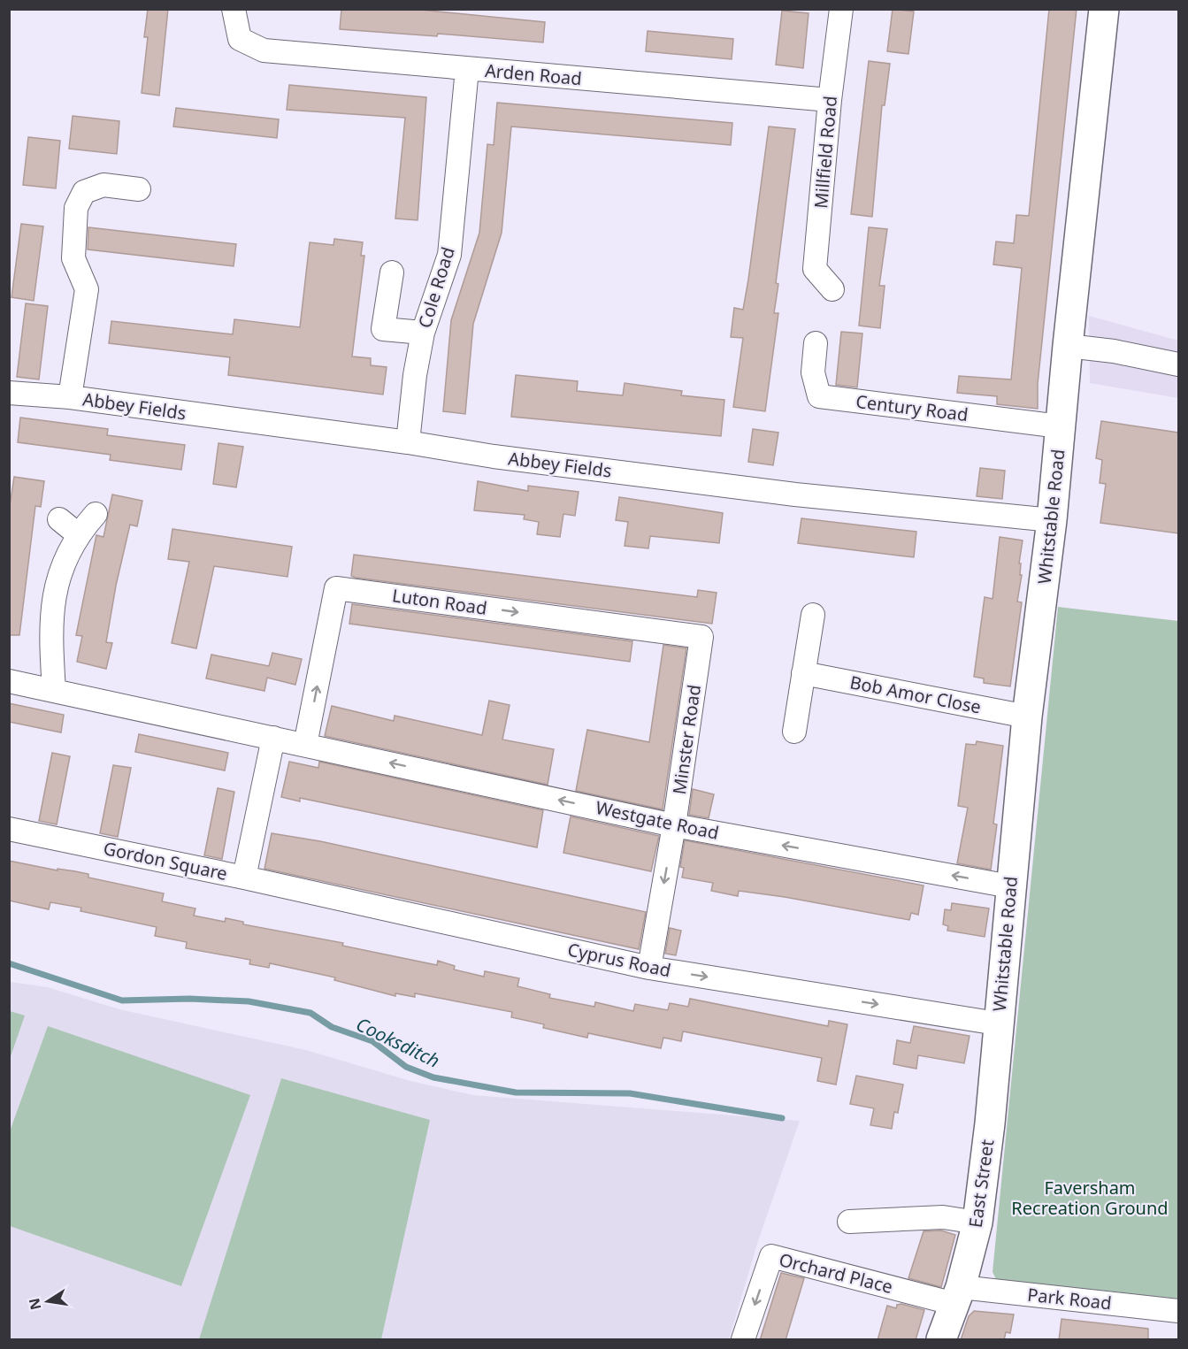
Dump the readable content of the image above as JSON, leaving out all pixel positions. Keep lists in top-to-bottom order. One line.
{"streets":{"main road":["Whitstable Road","East Street"],"street":["Arden Road","Millfield Road","Cole Road","Abbey Fields","Century Road","Luton Road","Bob Amor Close","Minster Road","Westgate Road","Gordon Square","Cyprus Road","Orchard Place","Park Road"]},"crossings":[["Arden Road","Millfield Road"],["Arden Road","Cole Road"],["Cole Road","Abbey Fields"],["Abbey Fields","Whitstable Road"],["Century Road","Whitstable Road"],["Whitstable Road","Bob Amor Close"],["Whitstable Road","Westgate Road"],["Whitstable Road","Cyprus Road"],["Whitstable Road","East Street"],["Luton Road","Minster Road"],["Luton Road","Westgate Road"],["Minster Road","Westgate Road"],["Minster Road","Cyprus Road"],["Gordon Square","Cyprus Road"],["Cyprus Road","East Street"],["East Street","Orchard Place"],["East Street","Park Road"],["Orchard Place","Park Road"]],"one_way":["Minster Road","Westgate Road","Cyprus Road"],"water":["Cooksditch"],"parks":["Faversham Recreation Ground"],"north":"left"}
